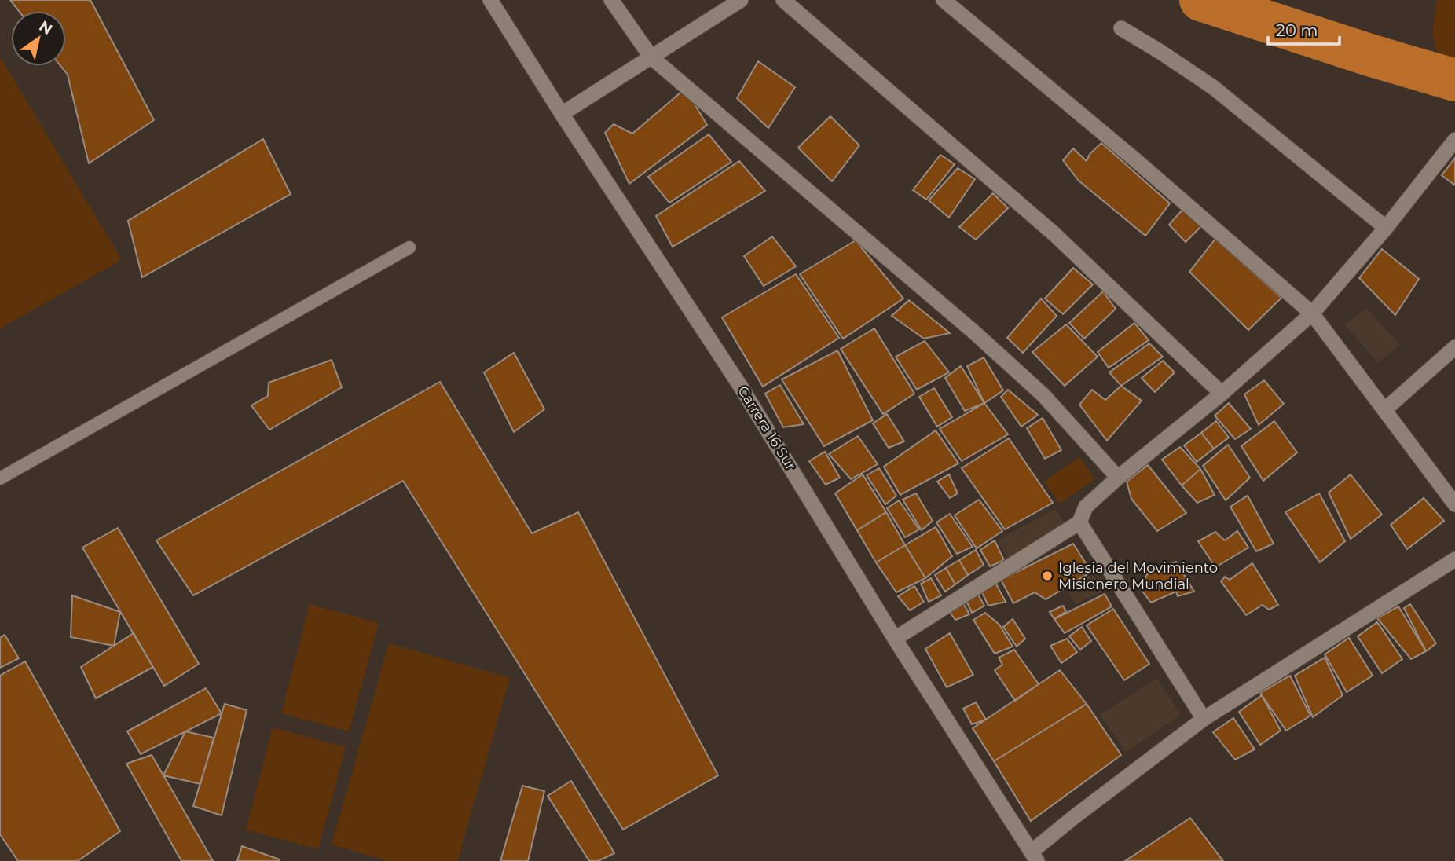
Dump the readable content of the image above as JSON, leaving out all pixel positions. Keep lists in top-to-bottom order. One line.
{"streets":{"street":["Carrera 16 Sur"]},"places":["Iglesia del Movimiento Misionero Mundial"],"scale_bar":"20 m","north":"top right"}
